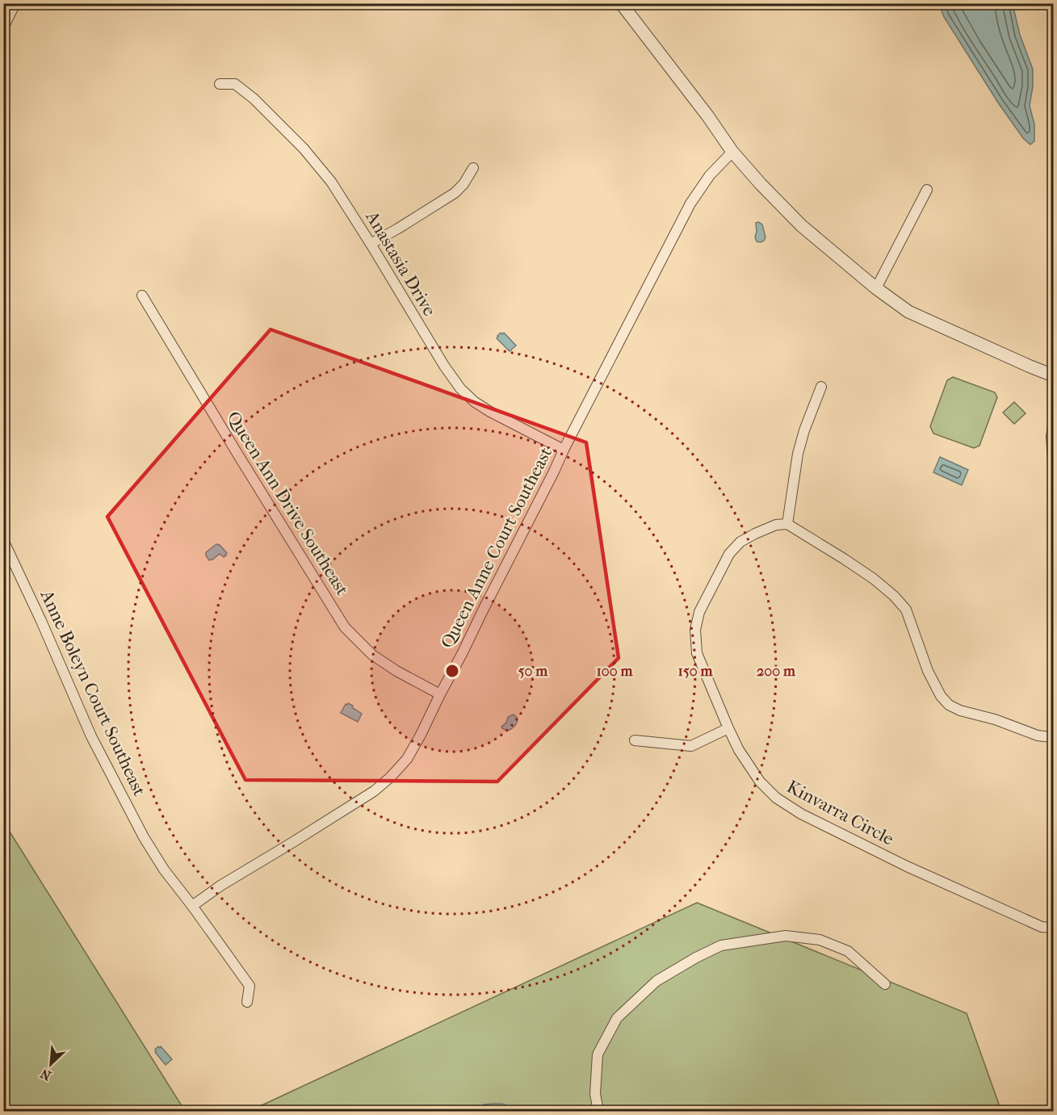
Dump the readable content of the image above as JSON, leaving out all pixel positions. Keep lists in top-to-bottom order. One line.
{"streets":{"street":["Anastasia Drive","Queen Ann Drive Southeast","Queen Anne Court Southeast","Anne Boleyn Court Southeast","Kinvarra Circle"]},"crossings":[["Anastasia Drive","Queen Anne Court Southeast"],["Queen Ann Drive Southeast","Queen Anne Court Southeast"],["Queen Anne Court Southeast","Anne Boleyn Court Southeast"]],"north":"bottom left","rings":["50 m","100 m","150 m","200 m"]}
